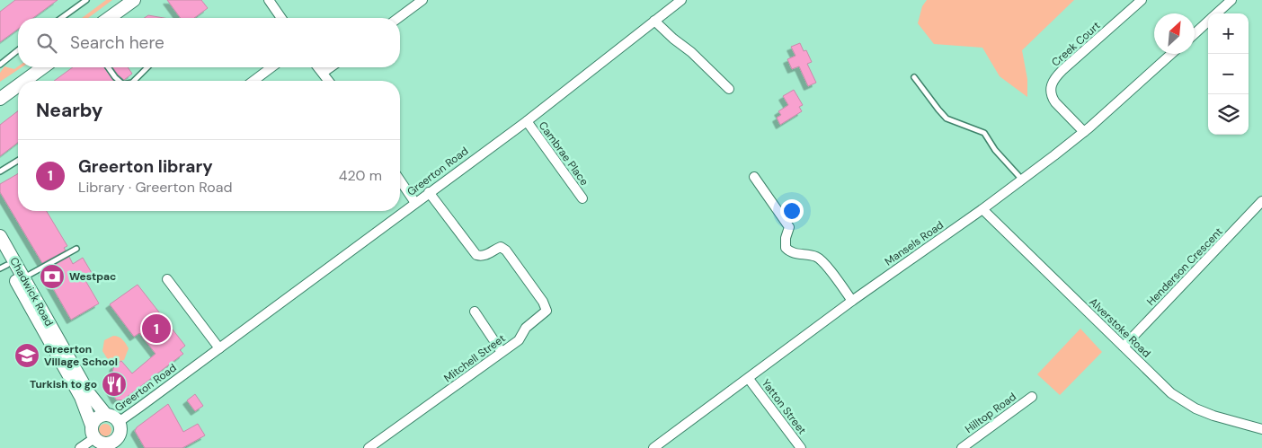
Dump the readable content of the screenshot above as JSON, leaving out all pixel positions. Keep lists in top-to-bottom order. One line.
{"streets":{"street":["Creek Court","Cambrae Place","Greerton Road","Mansels Road","Henderson Crescent","Chadwick Road","Alverstoke Road","Mitchell Street","Yatton Street","Hilltop Road"]},"crossings":[["Creek Court","Mansels Road"],["Cambrae Place","Greerton Road"],["Greerton Road","Chadwick Road"],["Greerton Road","Mitchell Street"],["Mansels Road","Alverstoke Road"],["Mansels Road","Yatton Street"],["Henderson Crescent","Alverstoke Road"]],"places":{"bank":["Westpac"],"school or university":["Greerton Village School"],"restaurant":["Turkish to go"]},"north":"top right","page":{"map_buttons":["+","−"],"search":"Search here","heading":"Nearby","list":[{"mark":"1","name":"Greerton library","note":"Library · Greerton Road","value":"420 m"}],"pins":"1"}}
